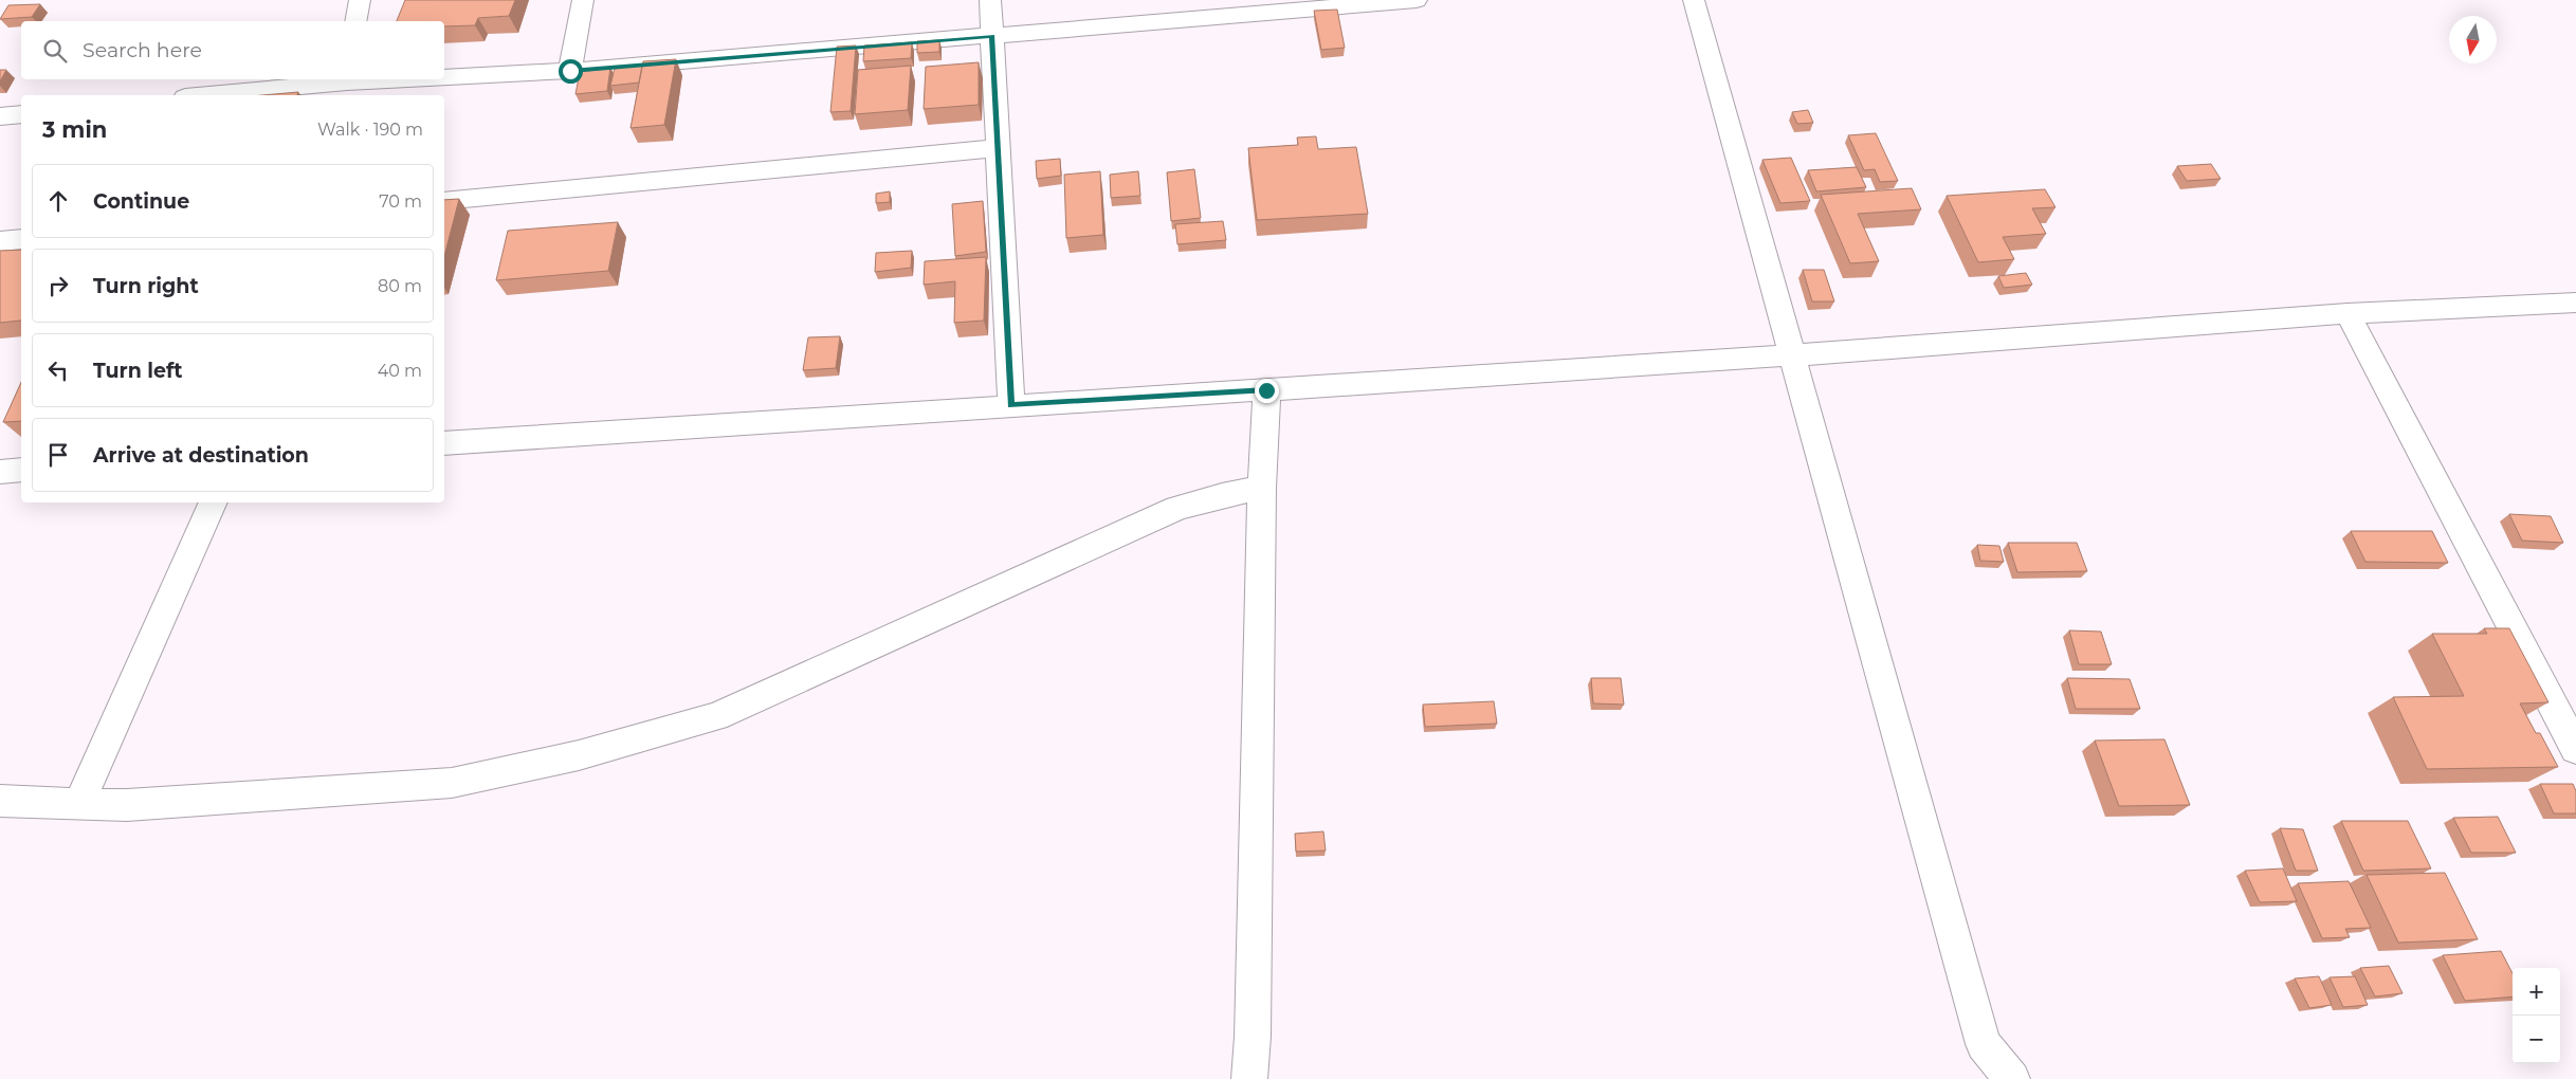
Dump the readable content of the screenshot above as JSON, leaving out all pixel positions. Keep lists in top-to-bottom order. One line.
{"north":"bottom","page":{"search":"Search here","heading":["3 min","Walk · 190 m"],"list":[["Continue","70 m"],["Turn right","80 m"],["Turn left","40 m"],"Arrive at destination"],"map_buttons":["+","−"]}}
